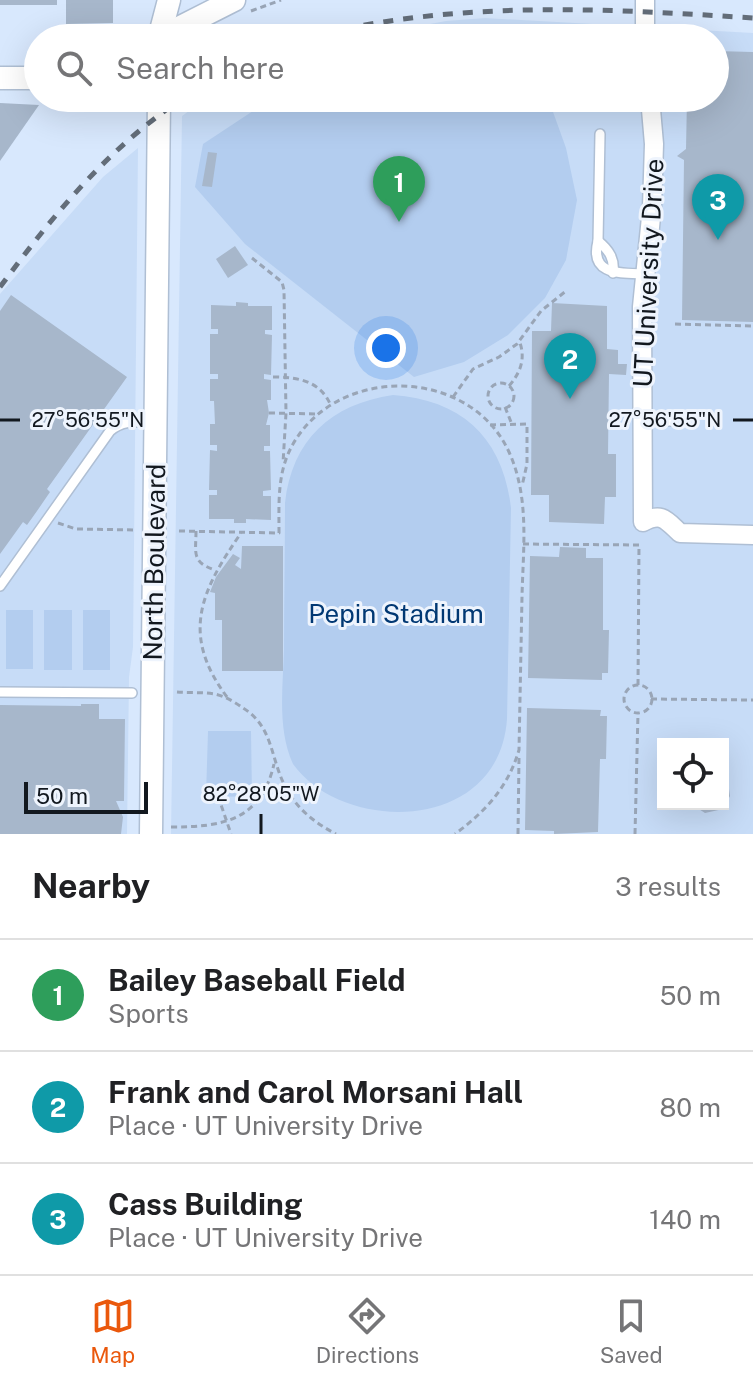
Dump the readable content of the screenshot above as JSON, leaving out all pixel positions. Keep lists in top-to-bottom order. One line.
{"streets":{"street":["UT University Drive","North Boulevard"]},"parks":["Pepin Stadium"],"scale_bar":"50 m","page":{"search":"Search here","pins":["1","3","2"],"scale":"50 m","heading":["Nearby","3 results"],"list":[{"mark":"1","name":"Bailey Baseball Field","note":"Sports","value":"50 m"},{"mark":"2","name":"Frank and Carol Morsani Hall","note":"Place · UT University Drive","value":"80 m"},{"mark":"3","name":"Cass Building","note":"Place · UT University Drive","value":"140 m"}],"nav":["Map","Directions","Saved"]},"coordinates":["27°56'55\"N","82°28'05\"W"]}
